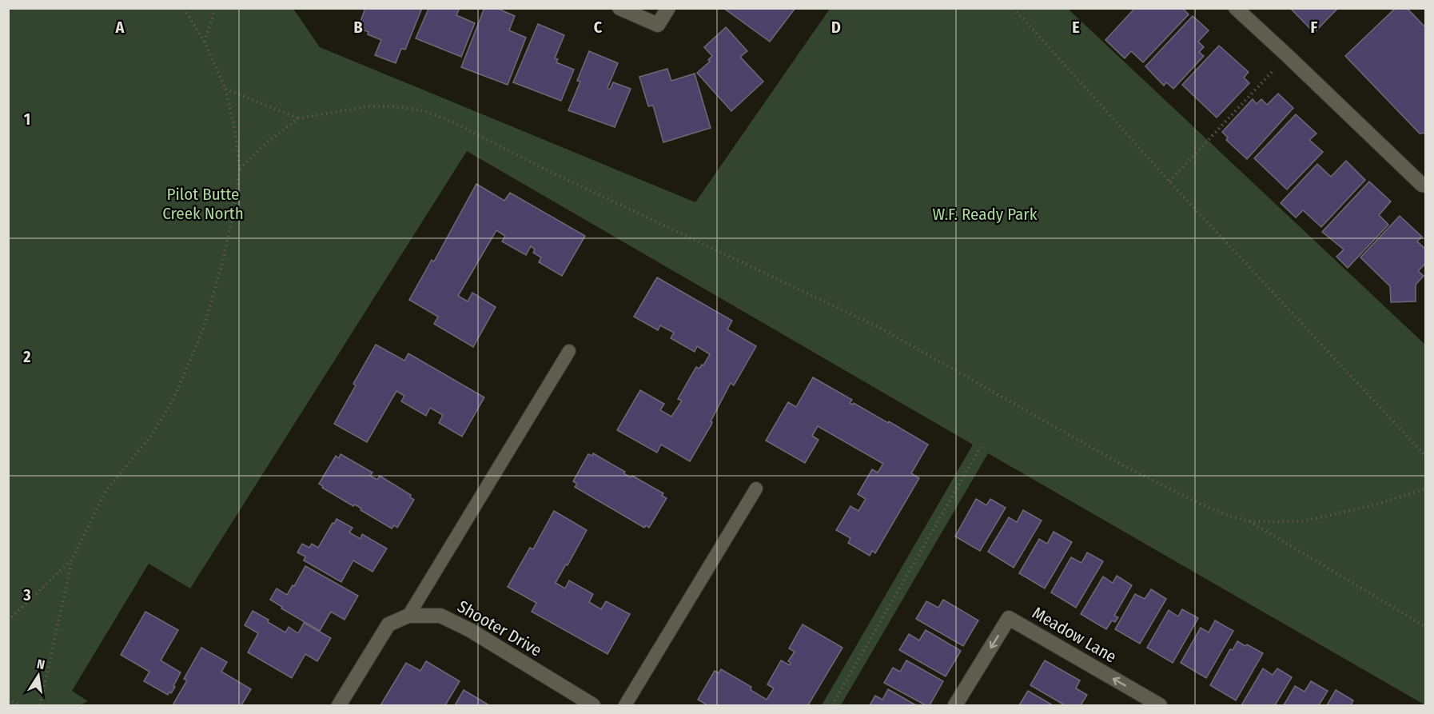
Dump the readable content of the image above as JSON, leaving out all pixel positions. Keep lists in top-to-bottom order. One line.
{"streets":{"street":["Shooter Drive","Meadow Lane"]},"parks":["Pilot Butte Creek North","W.F. Ready Park"],"north":"top","grid":{"columns":["A","B","C","D","E","F"],"rows":["1","2","3"]}}
